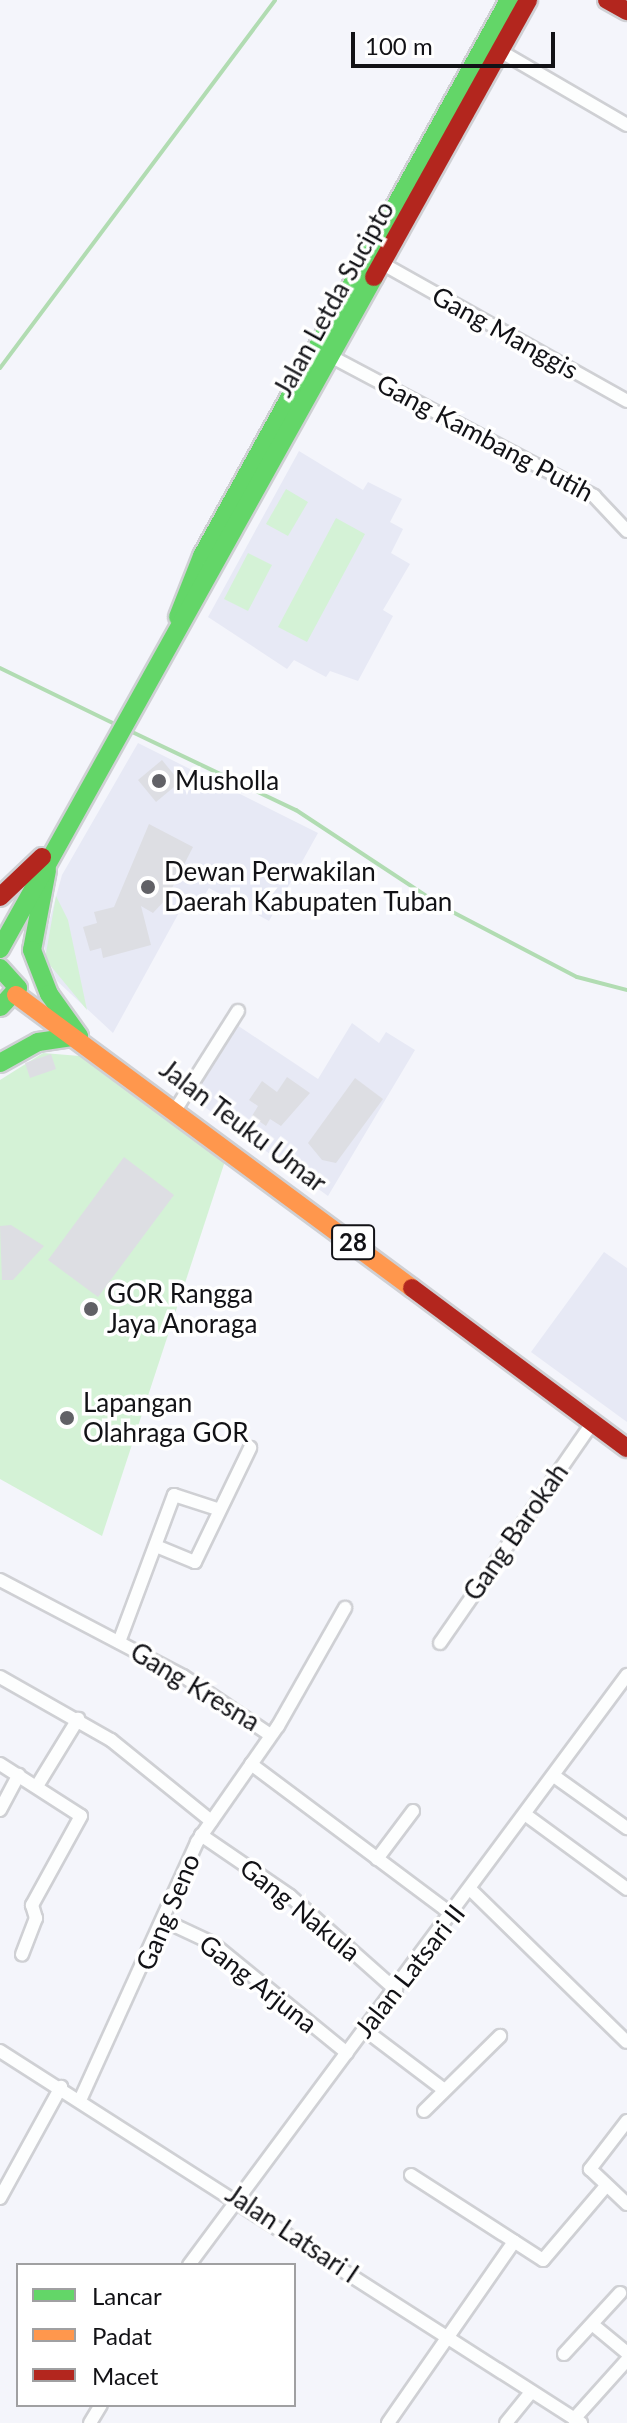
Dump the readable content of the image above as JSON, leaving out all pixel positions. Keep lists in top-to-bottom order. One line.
{"streets":{"main road":["Jalan Letda Sucipto","Jalan Teuku Umar","28"],"street":["Gang Manggis","Gang Kambang Putih","Gang Barokah","Gang Kresna","Gang Nakula","Gang Seno","Jalan Latsari II","Gang Arjuna","Jalan Latsari I"]},"crossings":[["Jalan Letda Sucipto","Gang Manggis"],["Jalan Letda Sucipto","Gang Kambang Putih"],["Jalan Teuku Umar","28"],["Jalan Teuku Umar","Gang Barokah"],["Gang Kresna","Gang Seno"],["Gang Nakula","Gang Seno"],["Gang Nakula","Jalan Latsari II"],["Gang Seno","Gang Arjuna"],["Gang Seno","Jalan Latsari I"],["Jalan Latsari II","Gang Arjuna"],["Jalan Latsari II","Jalan Latsari I"]],"places":["Musholla","Dewan Perwakilan Daerah Kabupaten Tuban","GOR Rangga Jaya Anoraga","Lapangan Olahraga GOR"],"legend":["Lancar","Padat","Macet"],"scale_bar":"100 m"}
